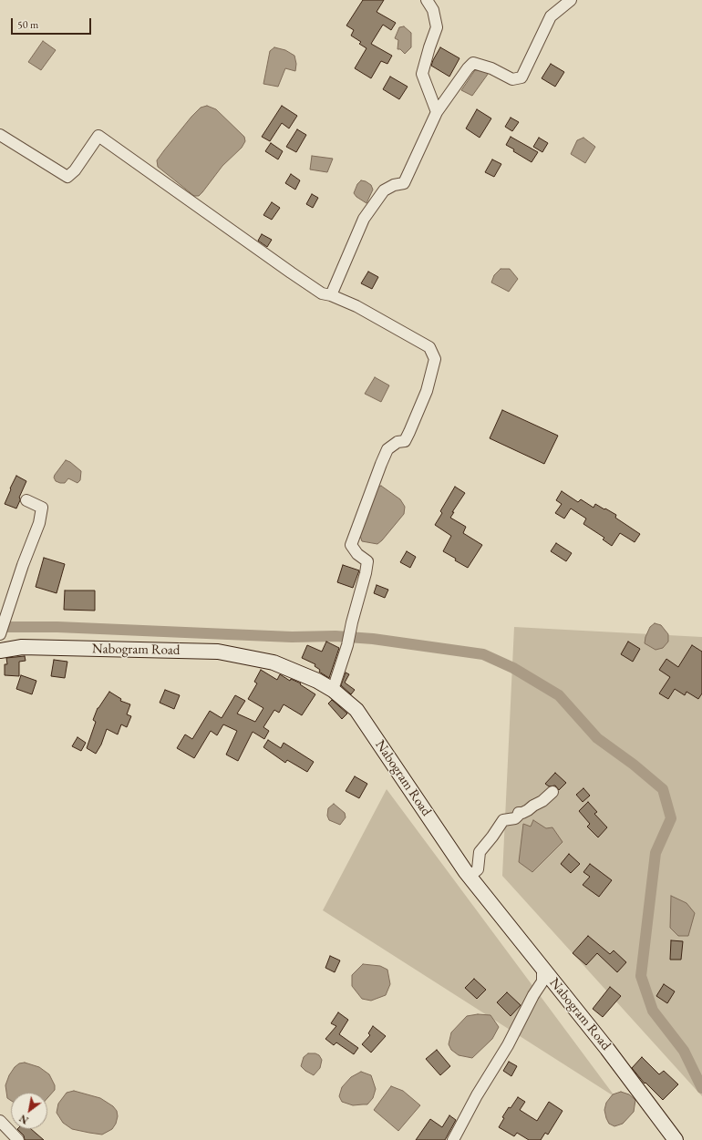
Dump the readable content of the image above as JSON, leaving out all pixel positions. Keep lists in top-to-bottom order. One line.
{"streets":{"main road":["Nabogram Road"]},"scale_bar":"50 m","north":"bottom left"}
